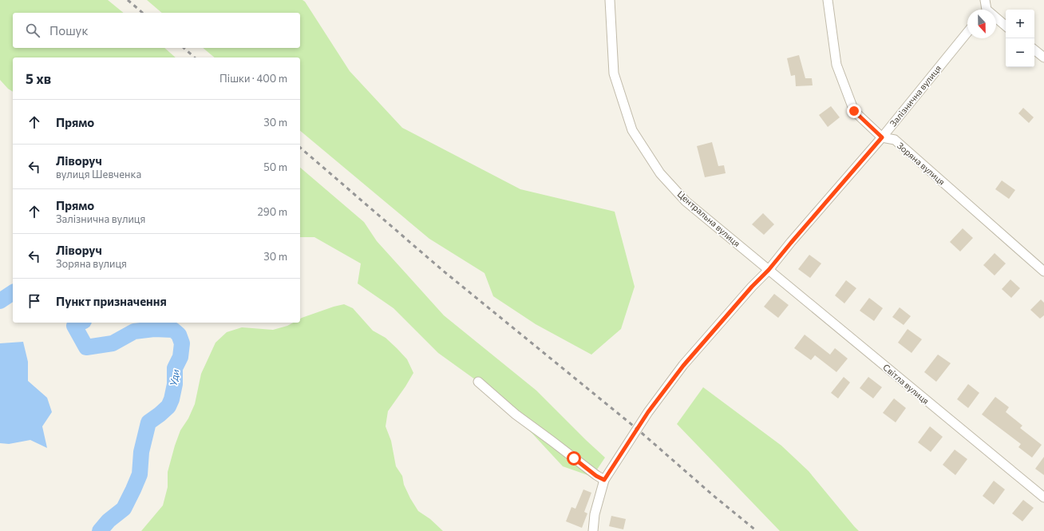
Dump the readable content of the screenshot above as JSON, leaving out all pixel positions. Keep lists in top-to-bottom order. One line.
{"streets":{"street":["Залізнична вулиця","Зоряна вулиця","Центральна вулиця","Світла вулиця"]},"crossings":[["Залізнична вулиця","Зоряна вулиця"],["Залізнична вулиця","Центральна вулиця"],["Залізнична вулиця","Світла вулиця"],["Центральна вулиця","Світла вулиця"]],"water":["Уди"],"north":"bottom","page":{"map_buttons":["+","−"],"search":"Пошук","heading":["5 хв","Пішки · 400 m"],"list":[["Прямо","30 m"],["Ліворуч","вулиця Шевченка","50 m"],["Прямо","Залізнична вулиця","290 m"],["Ліворуч","Зоряна вулиця","30 m"],"Пункт призначення"]}}
